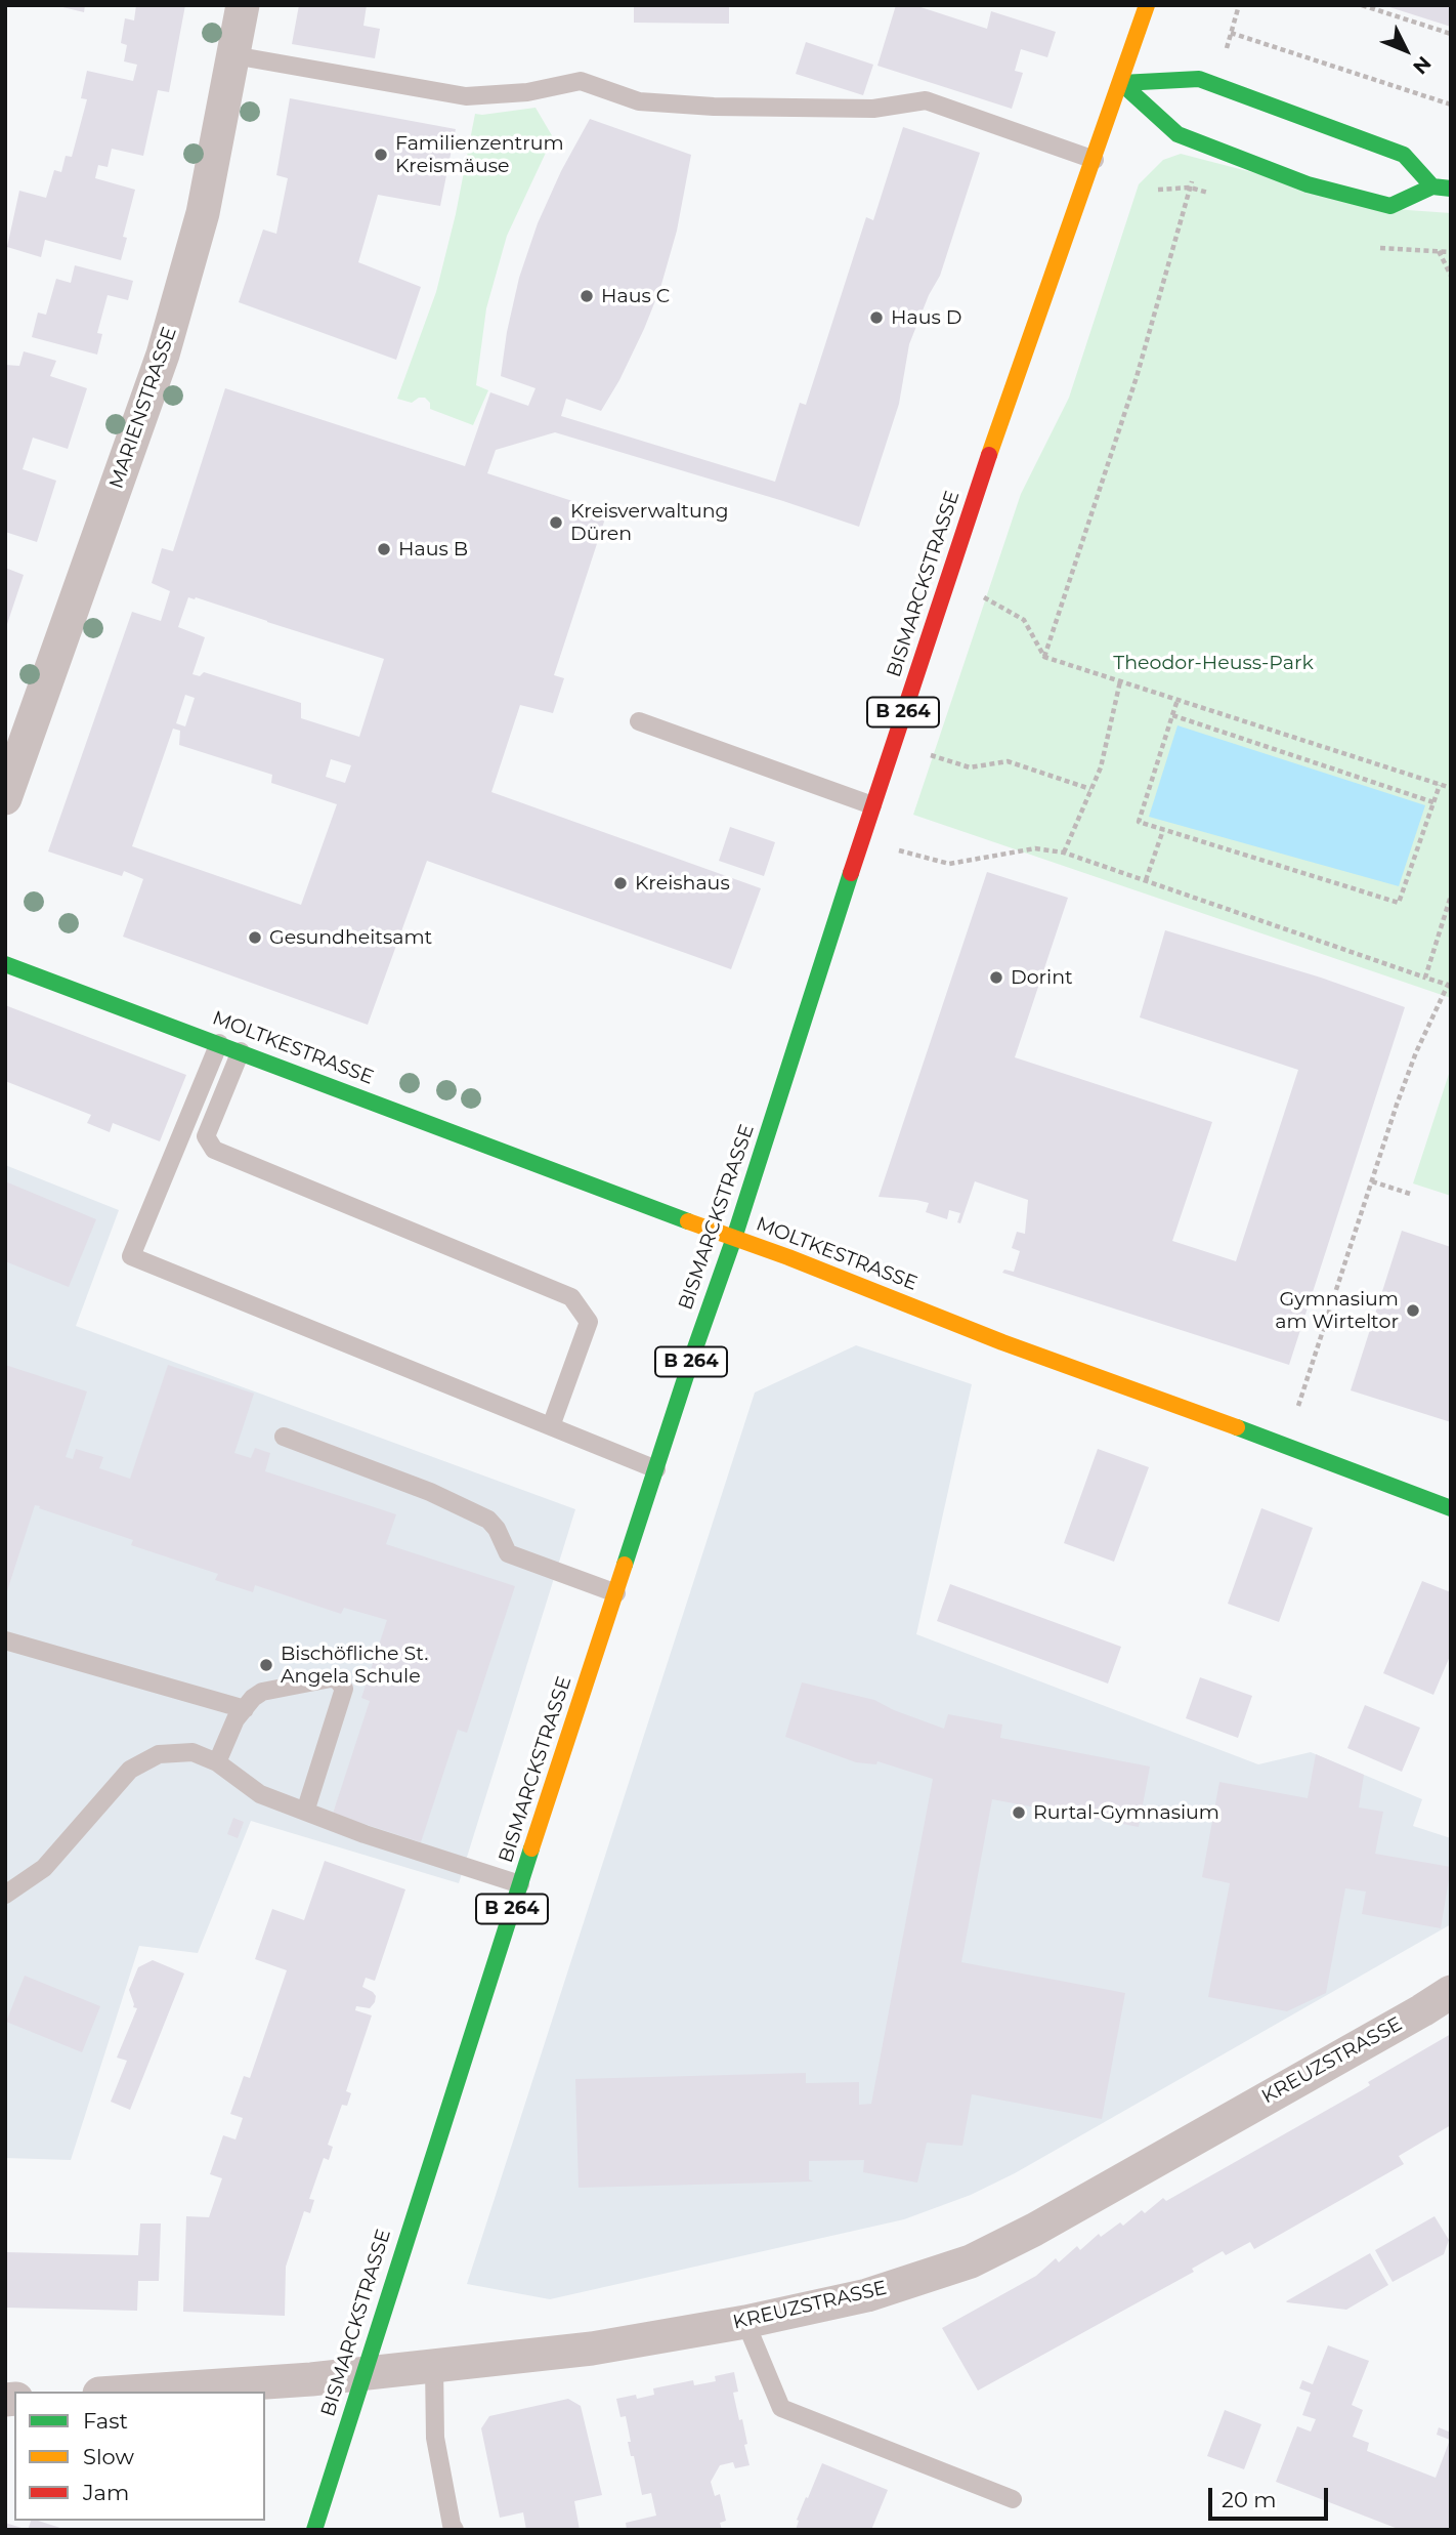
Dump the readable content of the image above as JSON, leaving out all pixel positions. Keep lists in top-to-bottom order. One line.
{"streets":{"main road":["BISMARCKSTRASSE","B 264","MOLTKESTRASSE"],"street":["MARIENSTRASSE","KREUZSTRASSE"]},"crossings":[["BISMARCKSTRASSE","MOLTKESTRASSE"],["BISMARCKSTRASSE","KREUZSTRASSE"]],"parks":["Theodor-Heuss-Park"],"places":["Familienzentrum Kreismäuse","Haus C","Haus D","Kreisverwaltung Düren","Haus B","Kreishaus","Gesundheitsamt","Dorint","Gymnasium am Wirteltor","Bischöfliche St. Angela Schule","Rurtal-Gymnasium"],"legend":["Fast","Slow","Jam"],"scale_bar":"20 m","north":"bottom right"}
